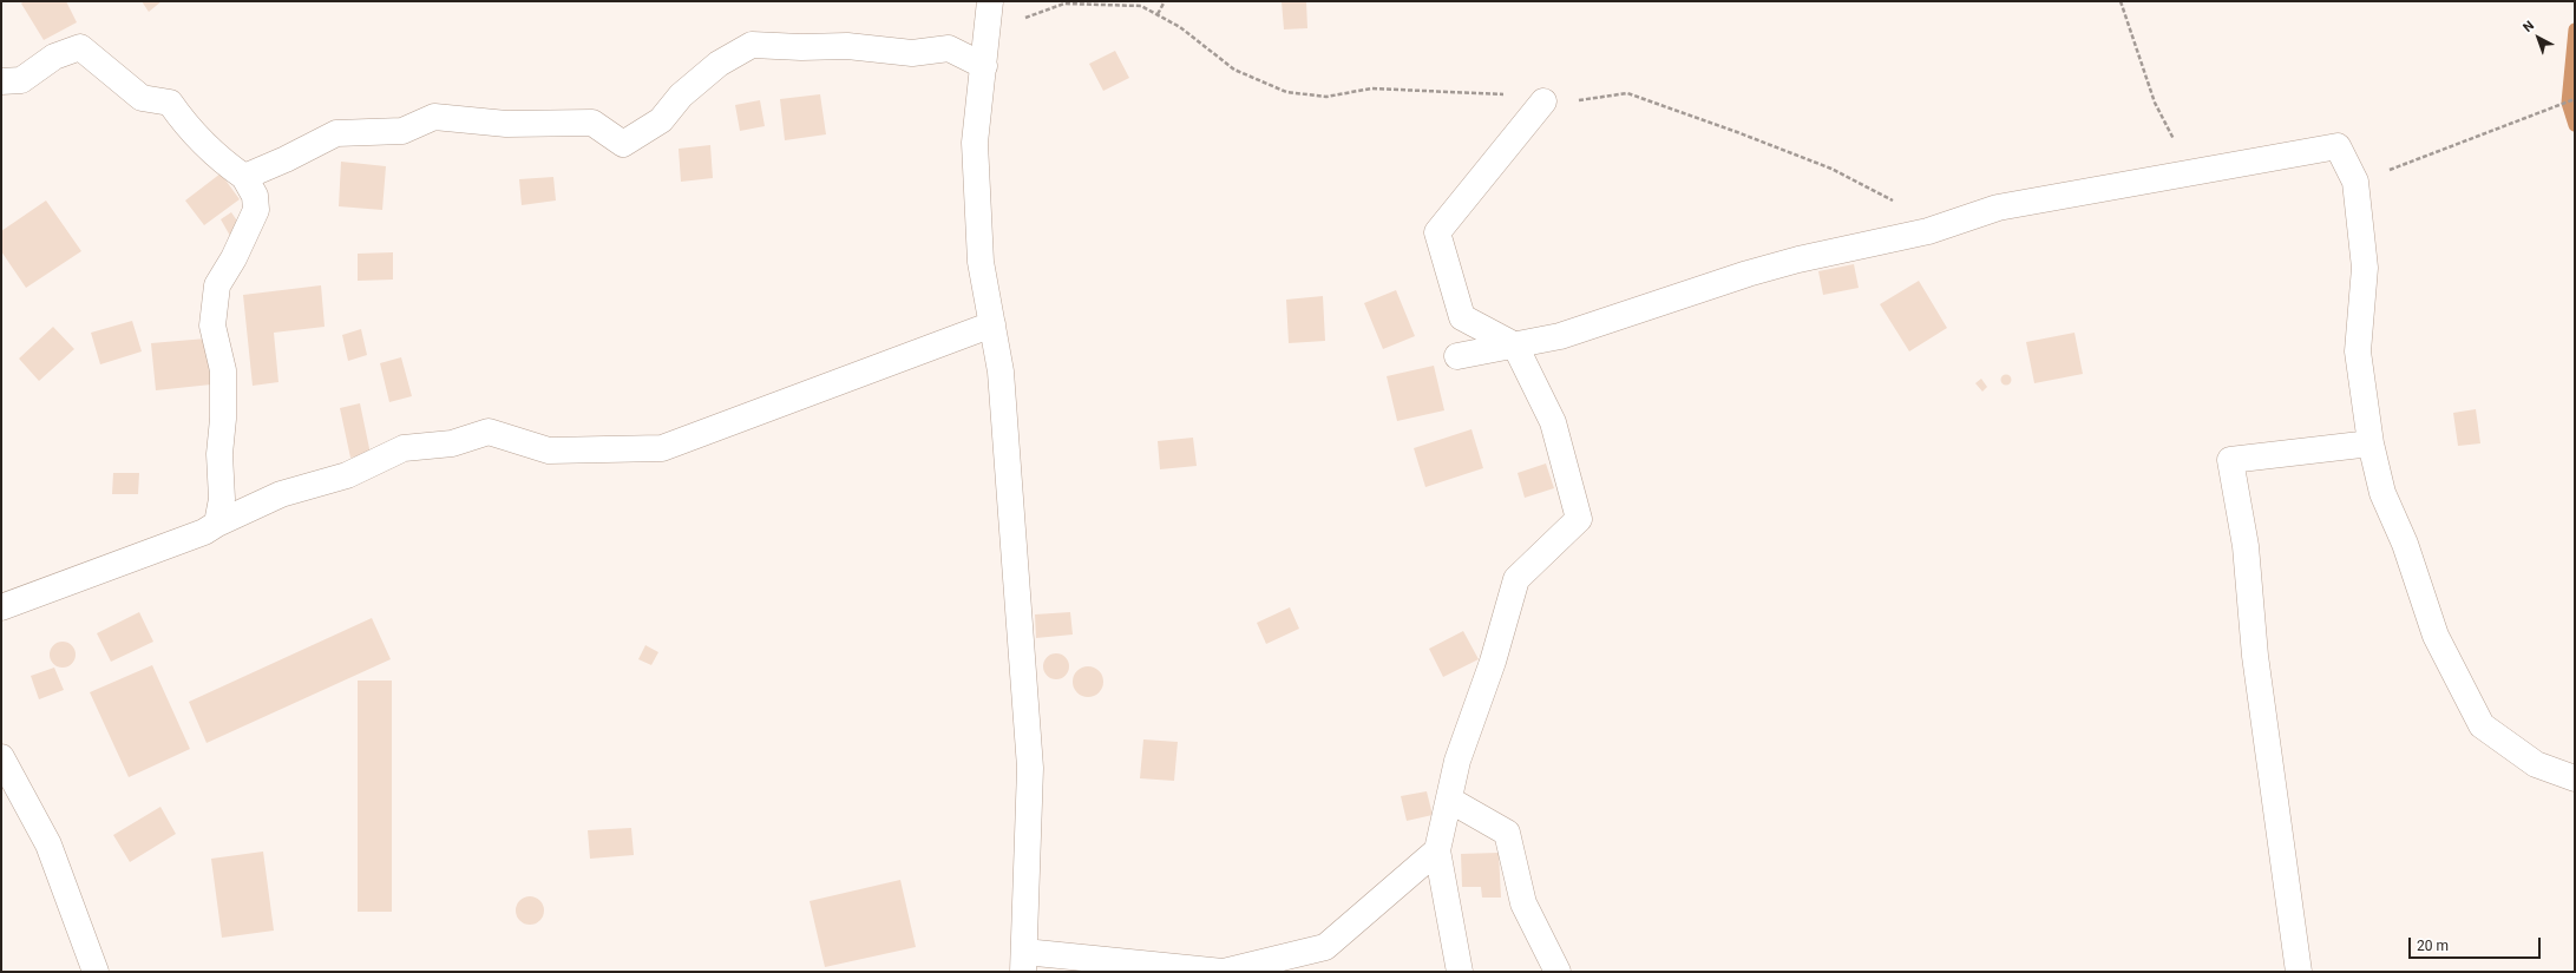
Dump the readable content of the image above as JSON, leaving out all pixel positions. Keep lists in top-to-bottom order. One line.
{"scale_bar":"20 m","north":"top left"}
